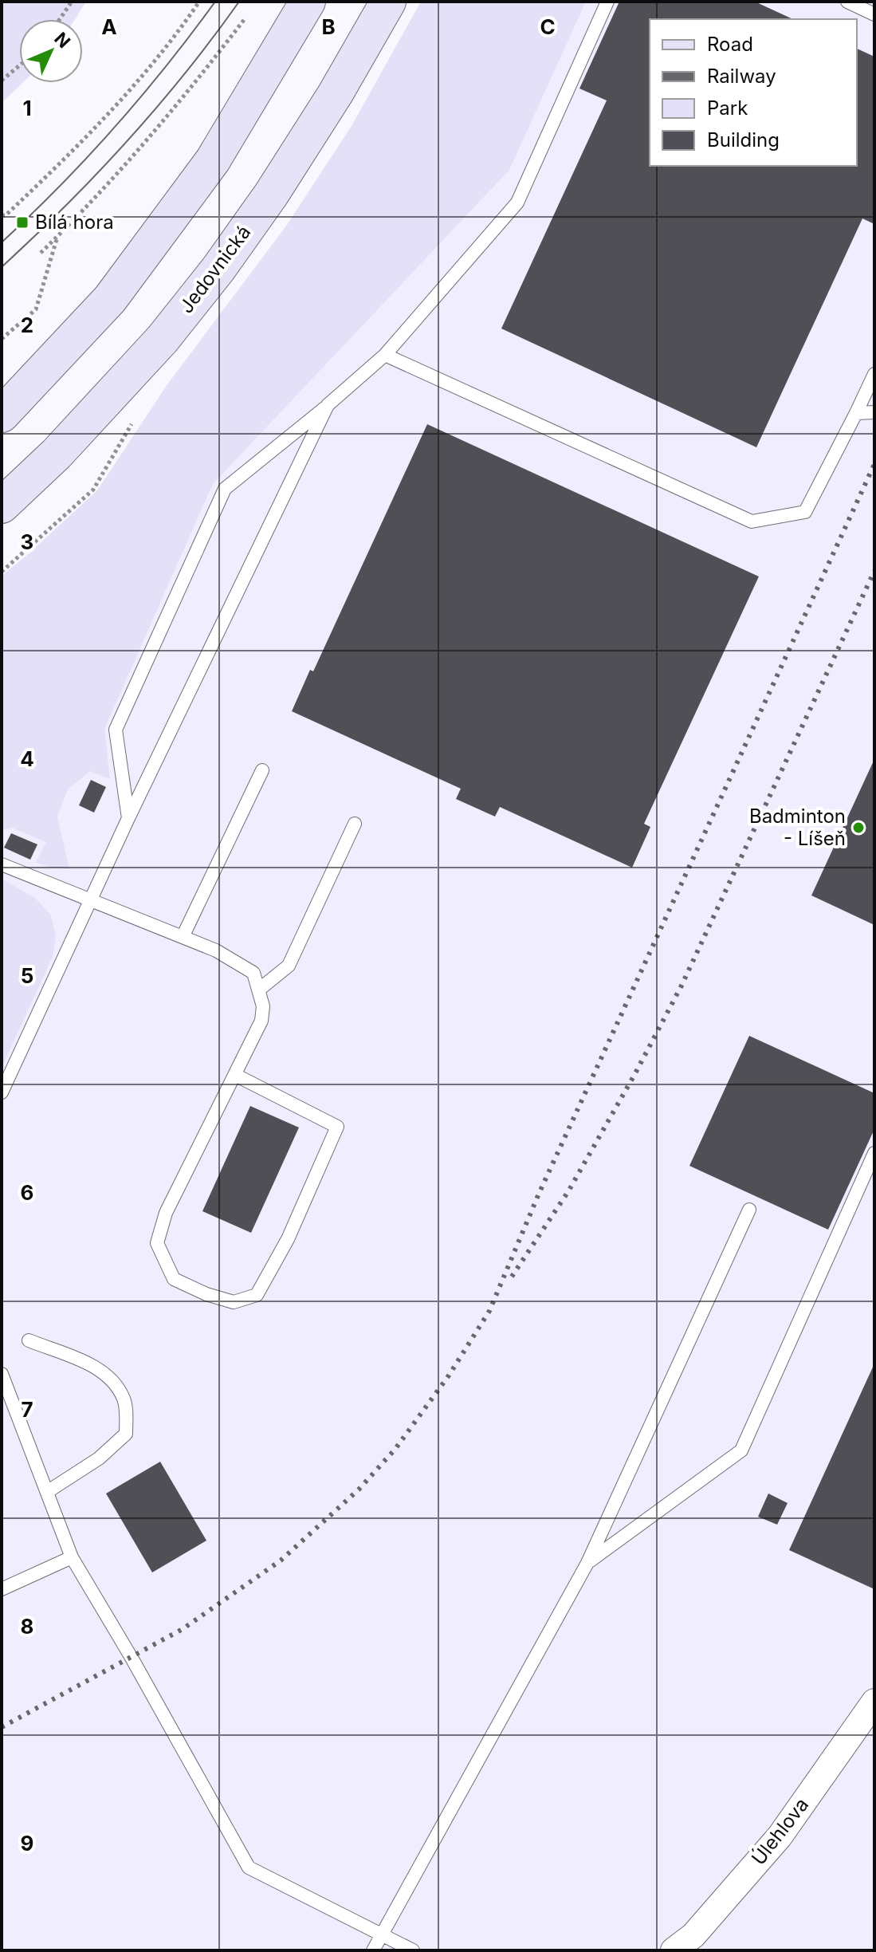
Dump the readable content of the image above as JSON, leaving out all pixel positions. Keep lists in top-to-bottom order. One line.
{"streets":{"main road":["Jedovnická"],"street":["Úlehlova"]},"places":{"transit":["Bílá hora"],"other":["Badminton - Líšeň"]},"legend":["Road","Railway","Park","Building"],"north":"top right","grid":{"columns":["A","B","C"],"rows":["1","2","3","4","5","6","7","8","9"]}}
